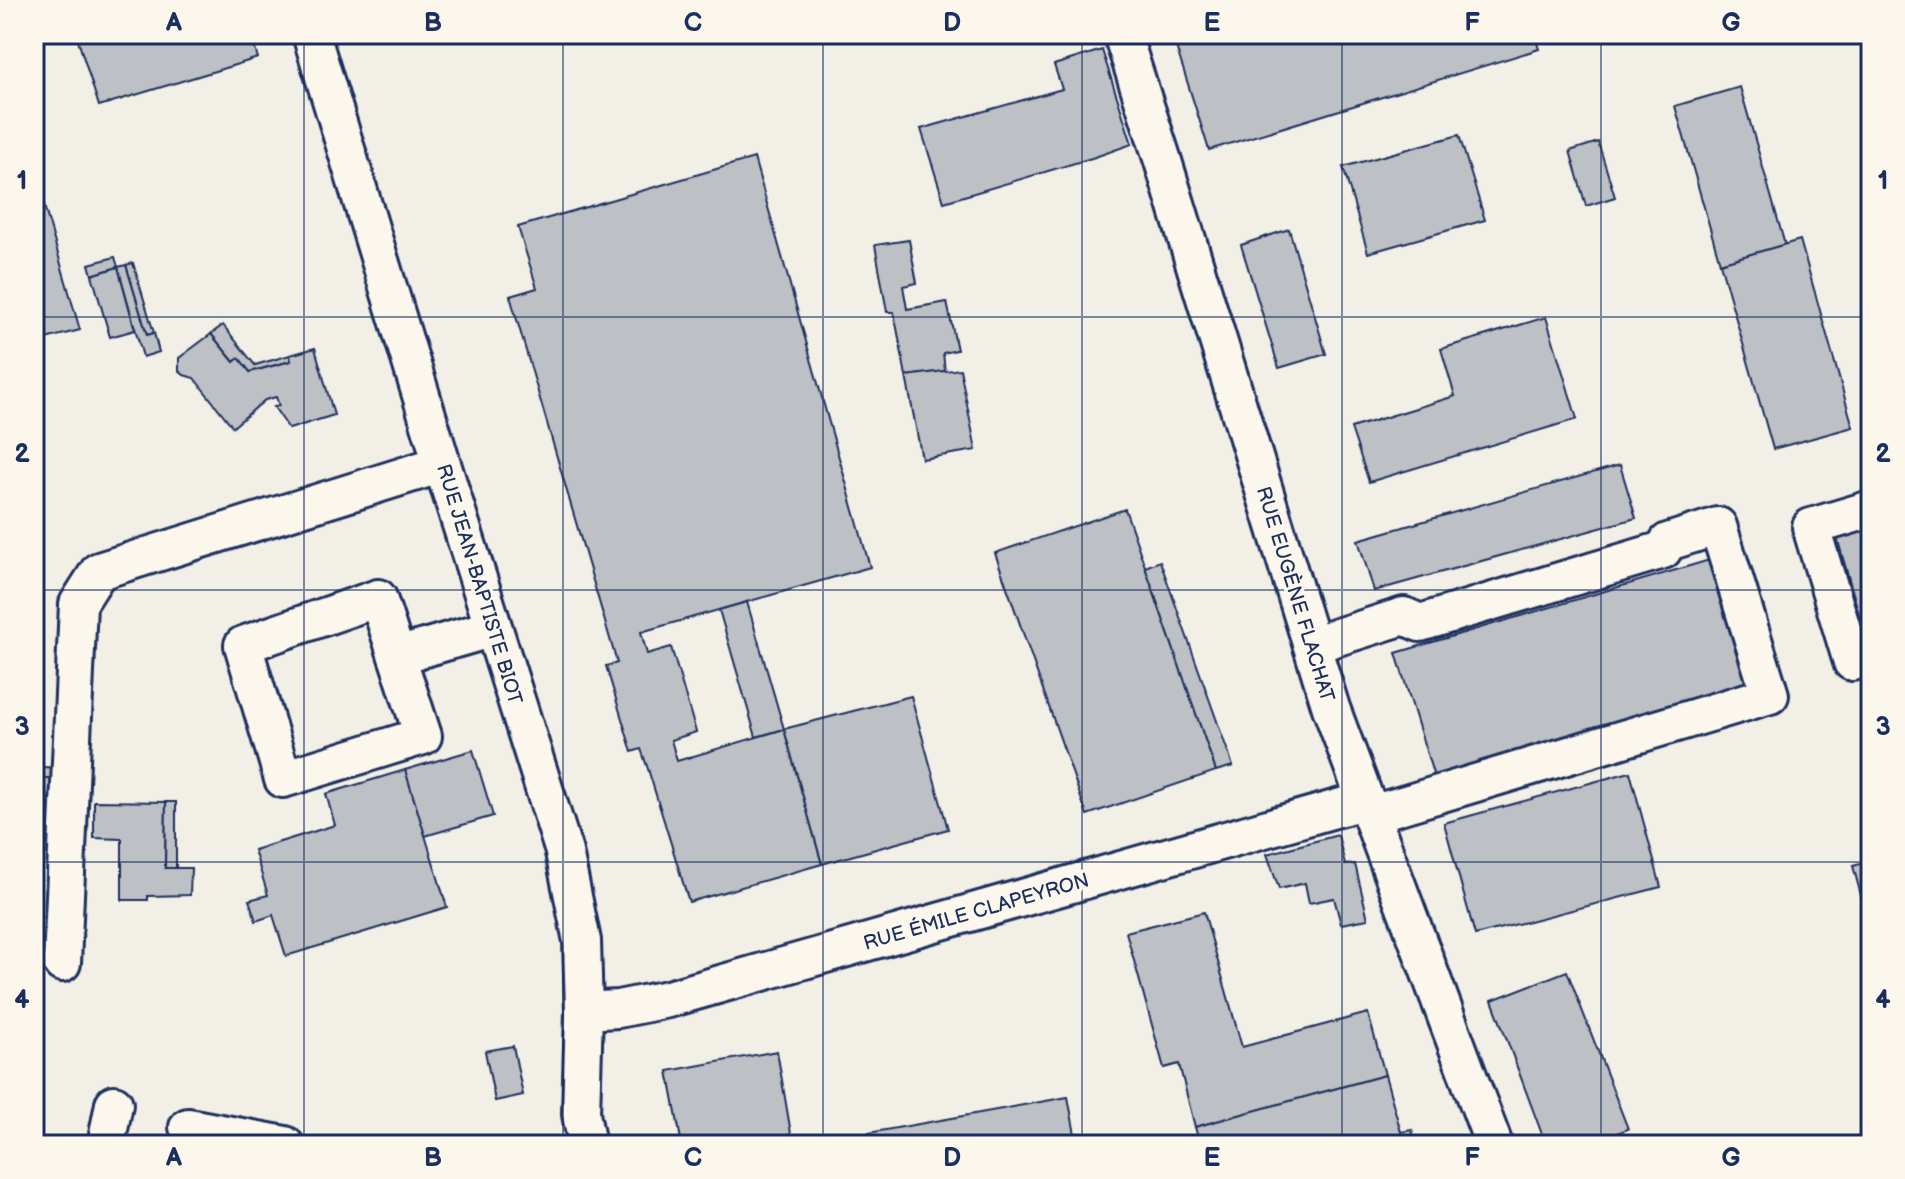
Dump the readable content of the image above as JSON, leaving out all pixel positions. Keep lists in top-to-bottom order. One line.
{"streets":{"street":["RUE JEAN-BAPTISTE BIOT","RUE EUGÈNE FLACHAT","RUE ÉMILE CLAPEYRON"]},"crossings":[["RUE JEAN-BAPTISTE BIOT","RUE ÉMILE CLAPEYRON"],["RUE EUGÈNE FLACHAT","RUE ÉMILE CLAPEYRON"]],"grid":{"columns":["A","B","C","D","E","F","G"],"rows":["1","2","3","4"]}}
